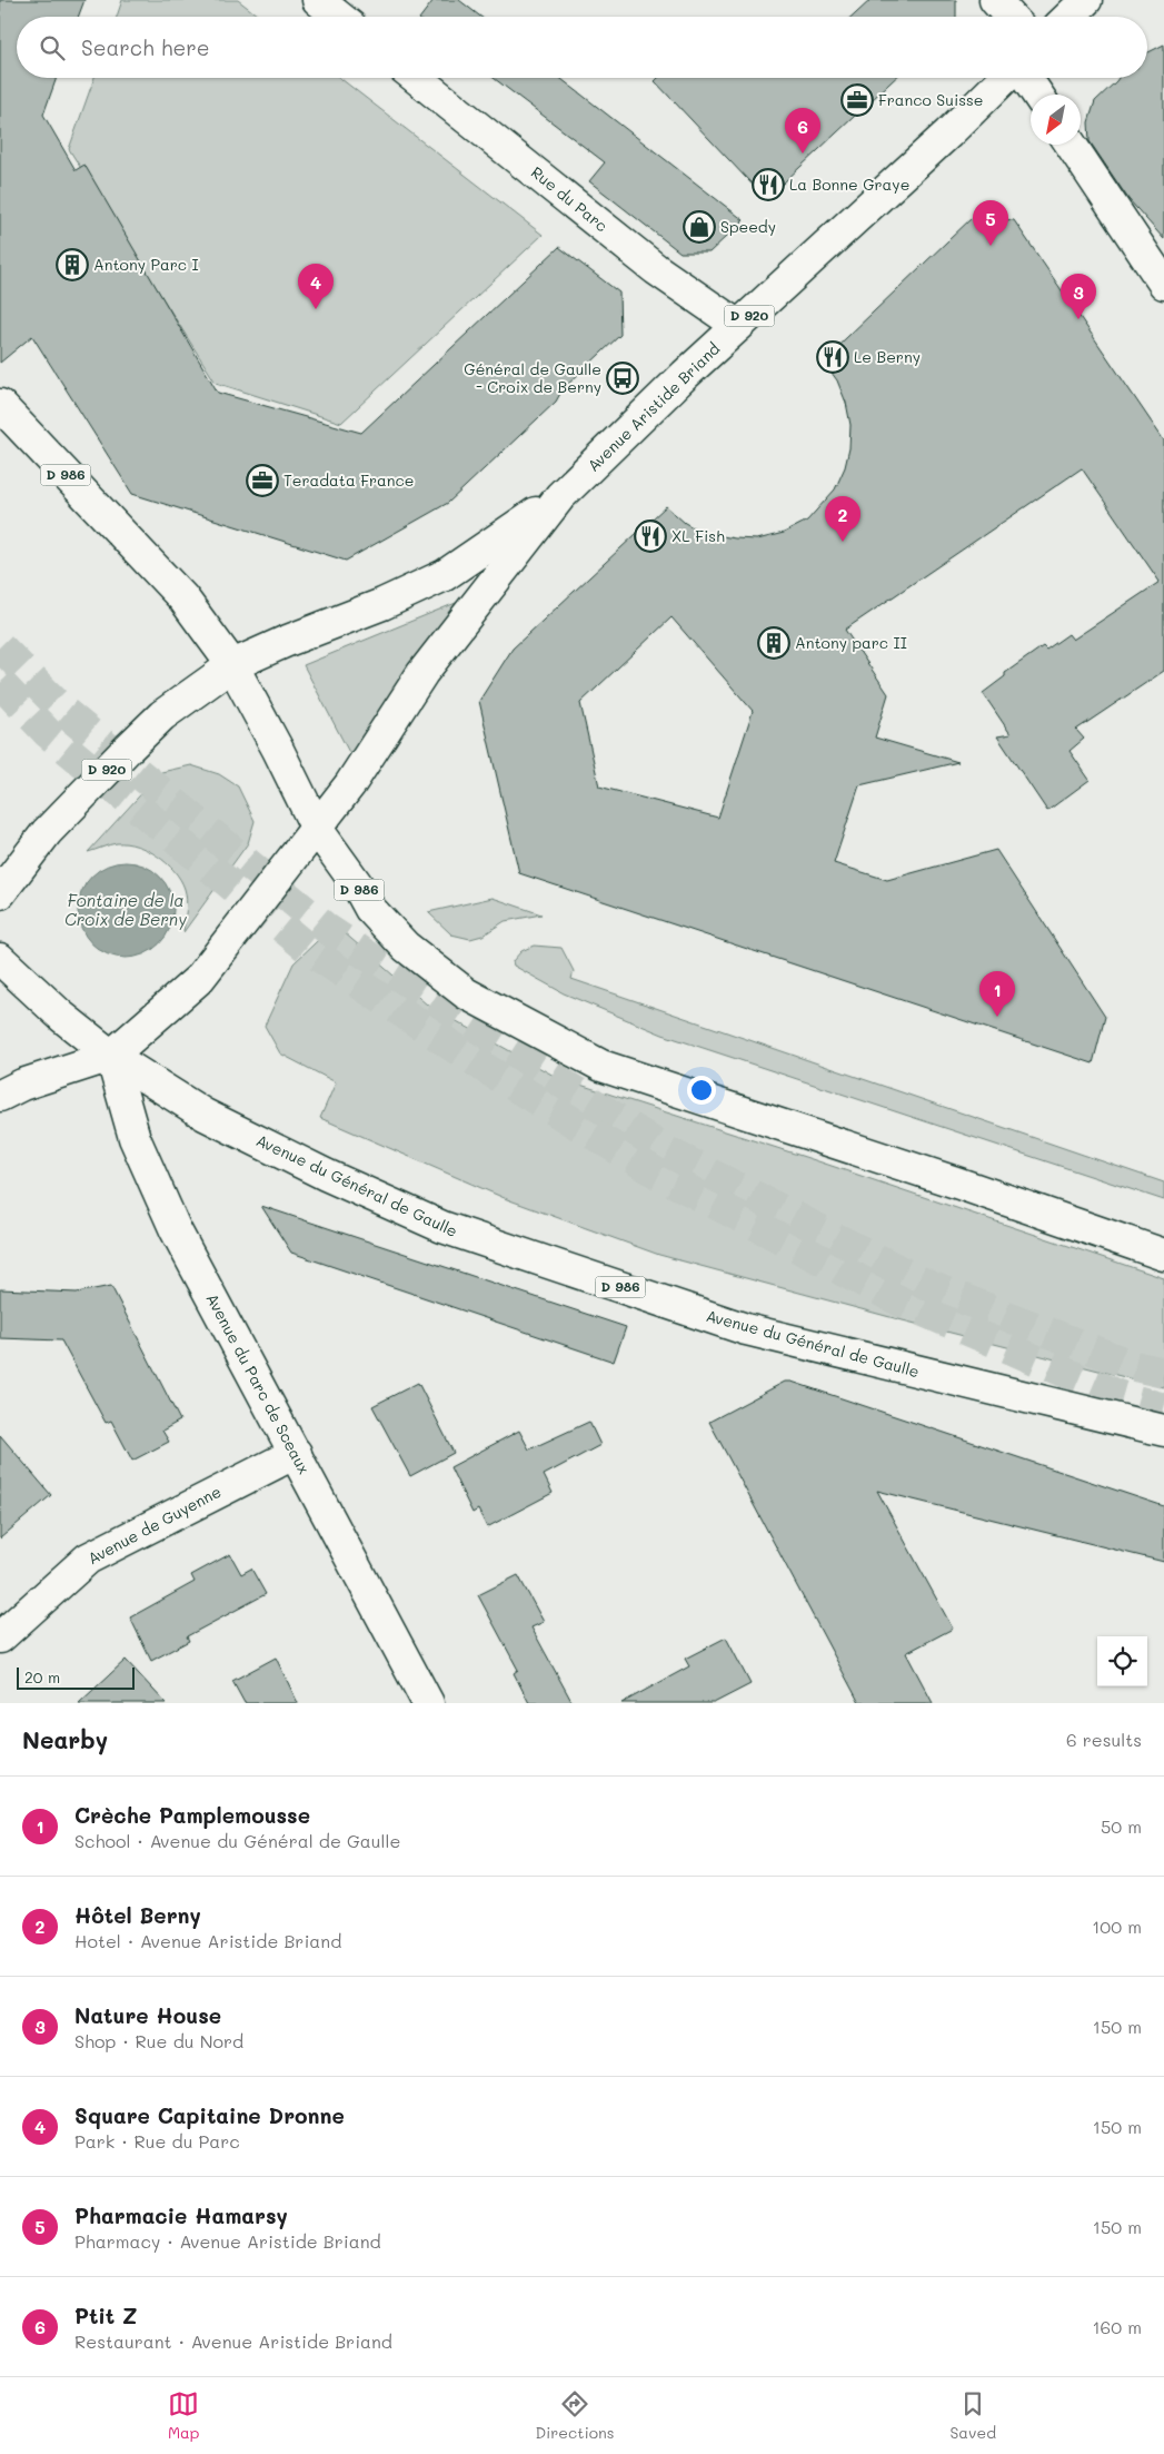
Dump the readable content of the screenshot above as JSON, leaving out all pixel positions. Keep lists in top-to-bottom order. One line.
{"streets":{"main road":["Rue du Parc","D 920","Avenue Aristide Briand","D 986","Avenue du Général de Gaulle","Avenue du Parc de Sceaux","Avenue de Guyenne"]},"crossings":[["Rue du Parc","Avenue Aristide Briand"],["D 920","Avenue Aristide Briand"],["D 920","D 986"],["D 920","Avenue du Général de Gaulle"],["D 920","Avenue du Parc de Sceaux"],["Avenue Aristide Briand","D 986"],["D 986","Avenue du Général de Gaulle"],["D 986","Avenue du Parc de Sceaux"],["Avenue du Général de Gaulle","Avenue du Parc de Sceaux"],["Avenue du Parc de Sceaux","Avenue de Guyenne"]],"water":["Fontaine de la Croix de Berny"],"places":{"office":["Franco Suisse","Teradata France"],"restaurant":["La Bonne Graye","Le Berny","XL Fish"],"shop":["Speedy"],"building":["Antony Parc I","Antony parc II"],"bus stop":["Général de Gaulle - Croix de Berny"]},"scale_bar":"20 m","north":"bottom left","page":{"search":"Search here","pins":["6","5","4","3","2","1"],"scale":"20 m","heading":["Nearby","6 results"],"list":[{"mark":"1","name":"Crèche Pamplemousse","note":"School · Avenue du Général de Gaulle","value":"50 m"},{"mark":"2","name":"Hôtel Berny","note":"Hotel · Avenue Aristide Briand","value":"100 m"},{"mark":"3","name":"Nature House","note":"Shop · Rue du Nord","value":"150 m"},{"mark":"4","name":"Square Capitaine Dronne","note":"Park · Rue du Parc","value":"150 m"},{"mark":"5","name":"Pharmacie Hamarsy","note":"Pharmacy · Avenue Aristide Briand","value":"150 m"},{"mark":"6","name":"Ptit Z","note":"Restaurant · Avenue Aristide Briand","value":"160 m"}],"nav":["Map","Directions","Saved"]}}
